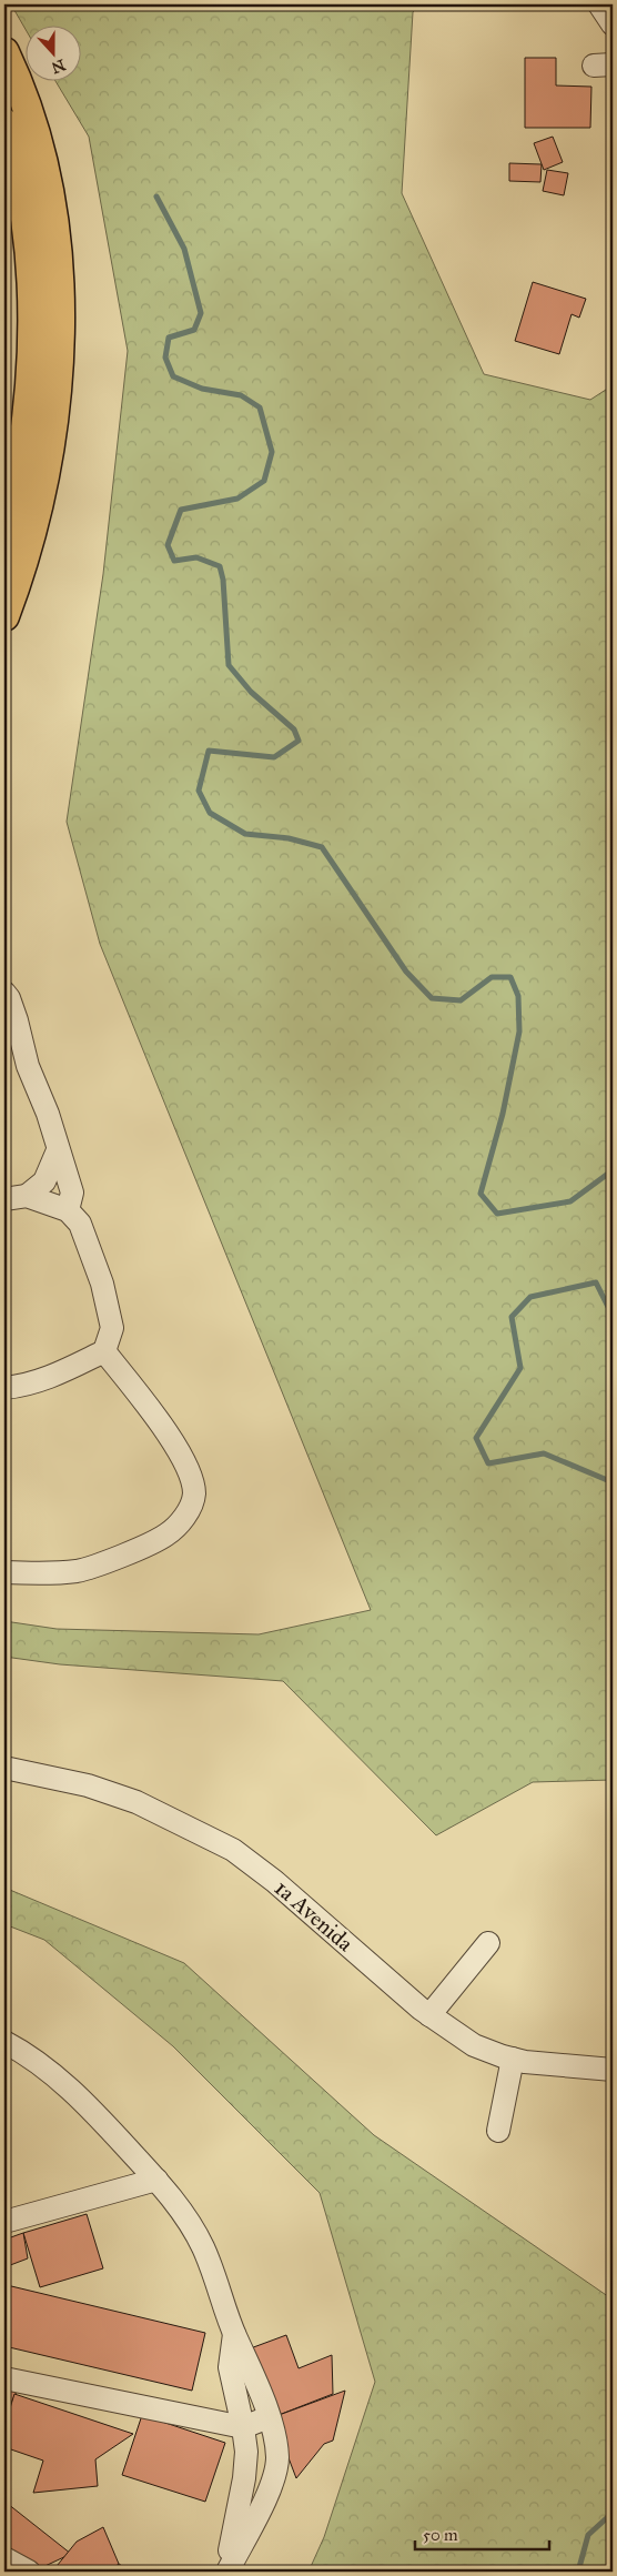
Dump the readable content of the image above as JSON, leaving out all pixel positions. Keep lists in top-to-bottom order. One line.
{"streets":{"street":["1a Avenida"]},"scale_bar":"50 m","north":"bottom"}
